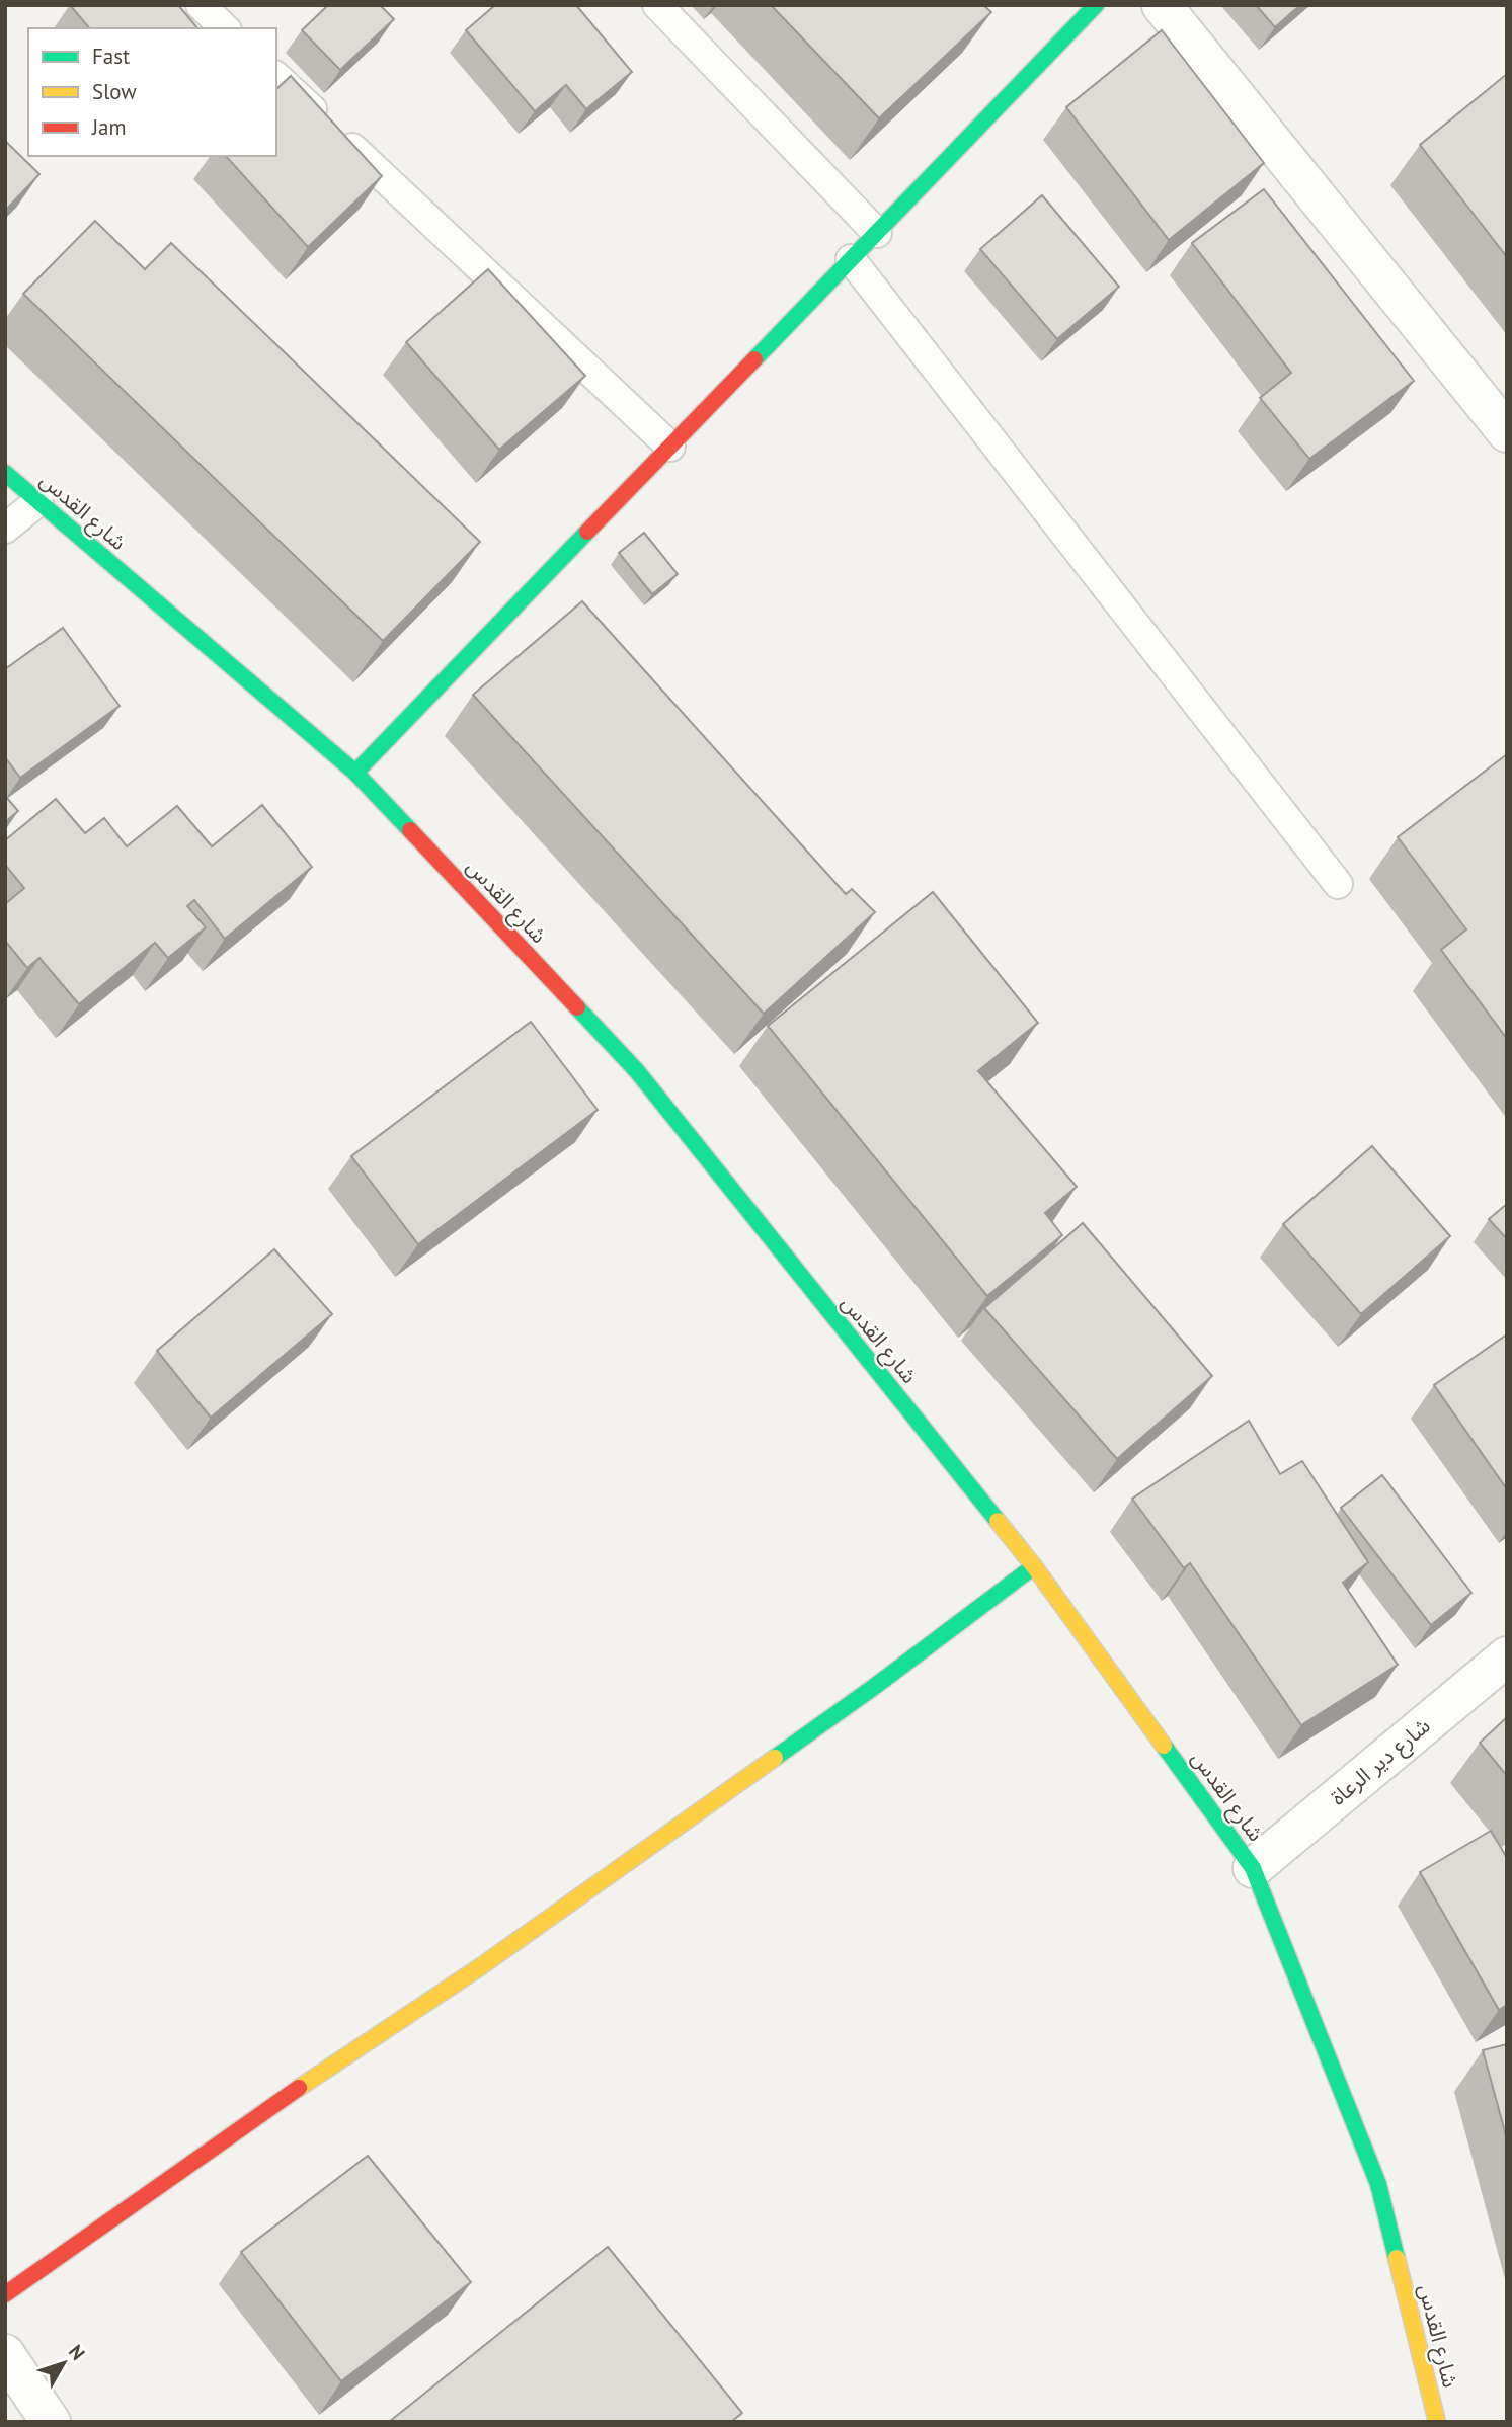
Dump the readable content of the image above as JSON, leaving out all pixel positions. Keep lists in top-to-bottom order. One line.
{"streets":{"main road":["شارع القدس"],"street":["شارع دير الرعاة"]},"crossings":[["شارع القدس","شارع دير الرعاة"]],"legend":["Fast","Slow","Jam"],"north":"top right"}
